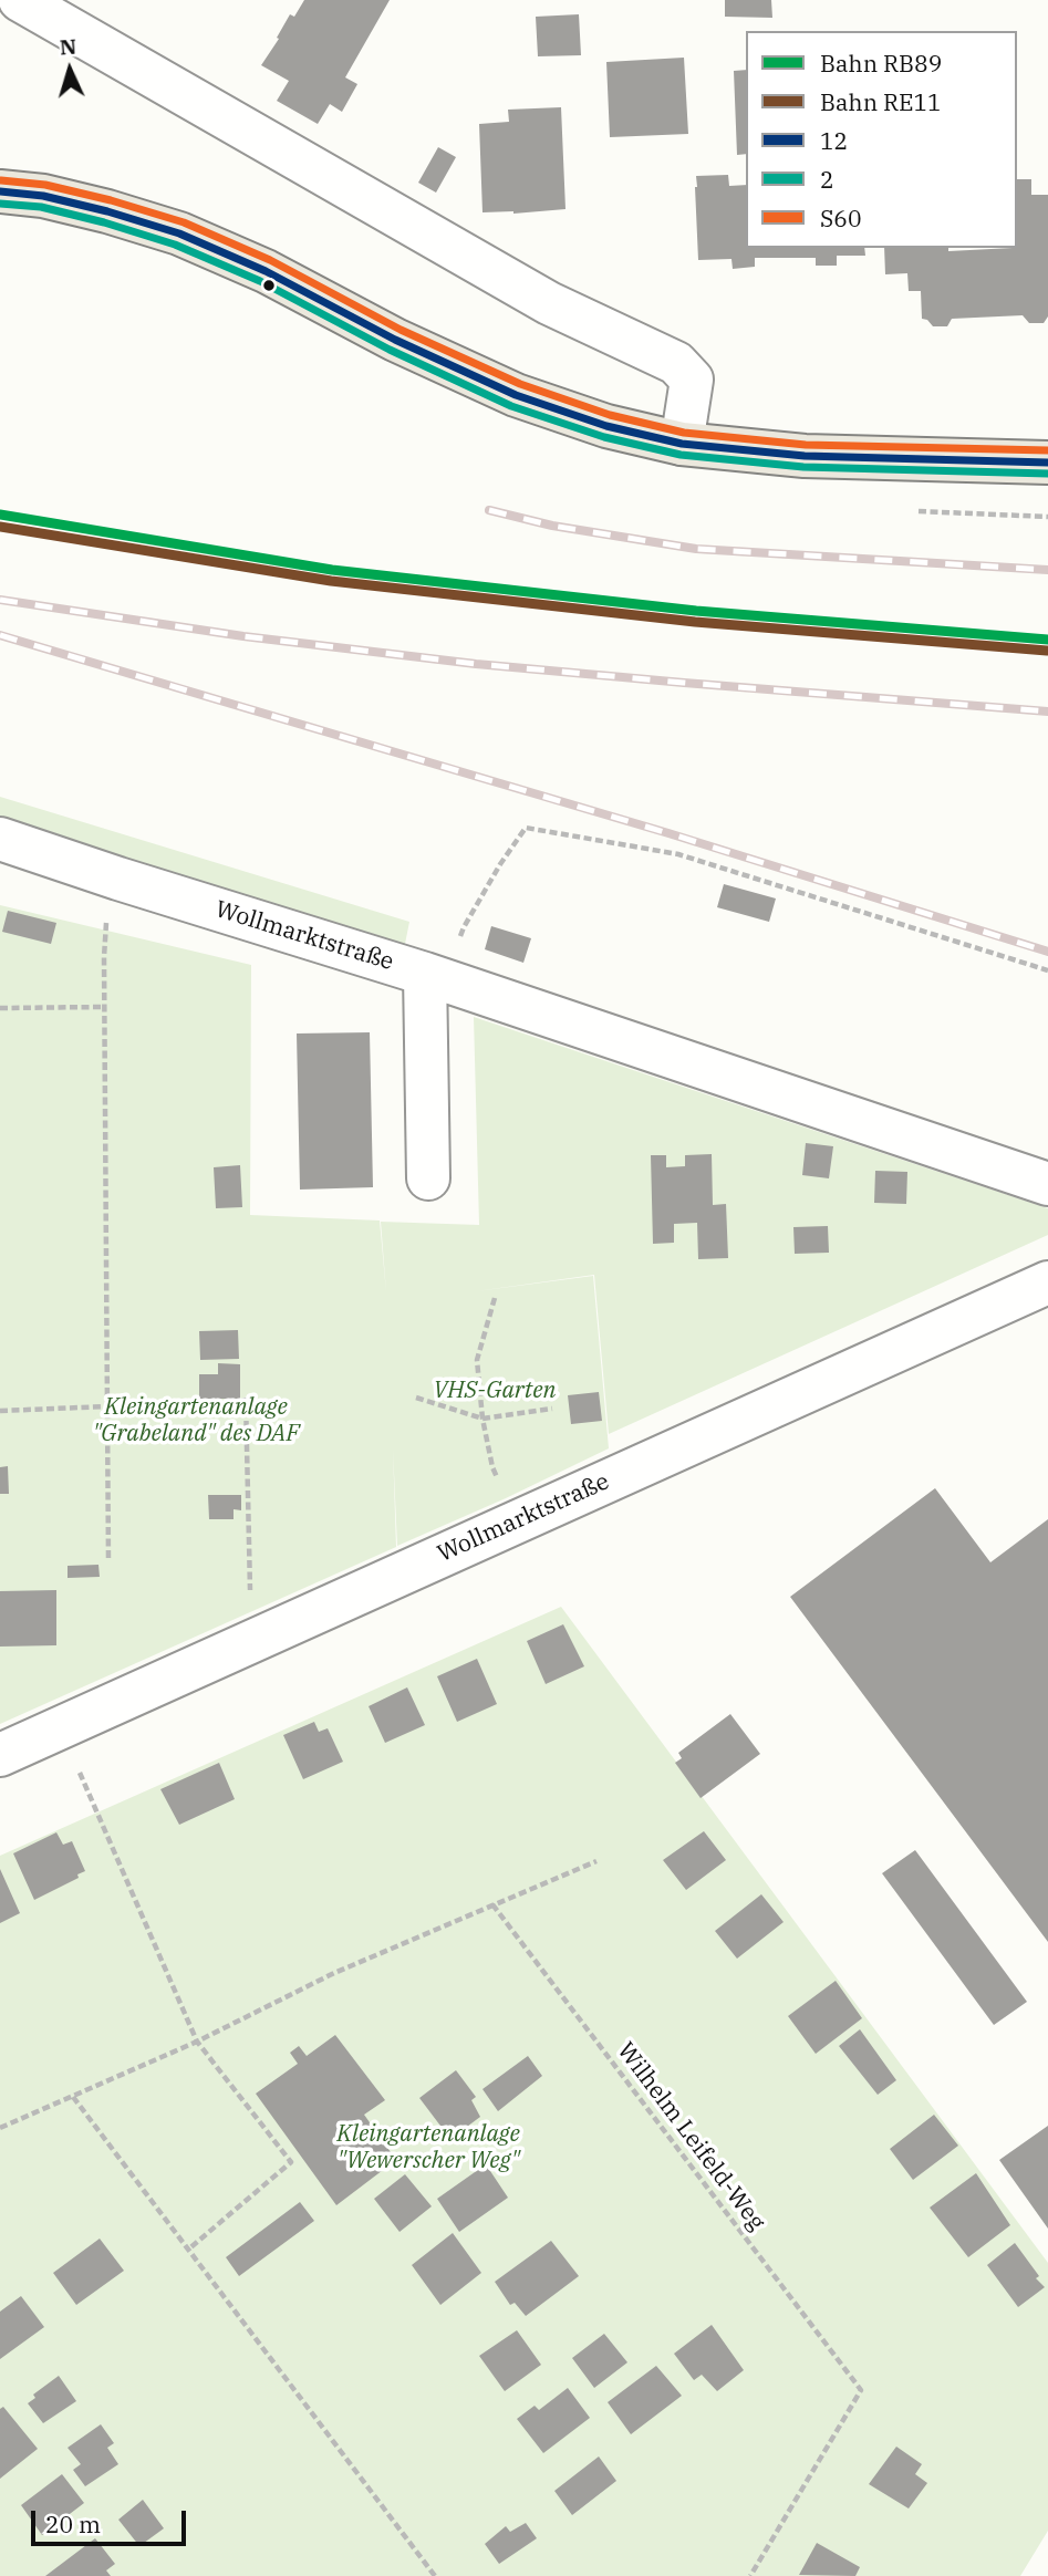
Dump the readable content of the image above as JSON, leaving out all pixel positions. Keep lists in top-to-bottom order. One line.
{"streets":{"street":["Wollmarktstraße"],"path":["Wilhelm Leifeld-Weg"]},"parks":["VHS-Garten","Kleingartenanlage \"Grabeland\" des DAF","Kleingartenanlage \"Wewerscher Weg\""],"lines":["transit line S60","transit line 12","transit line 2","rail line RB89","rail line RE11"],"legend":["Bahn RB89","Bahn RE11","12","2","S60"],"scale_bar":"20 m","north":"top"}
